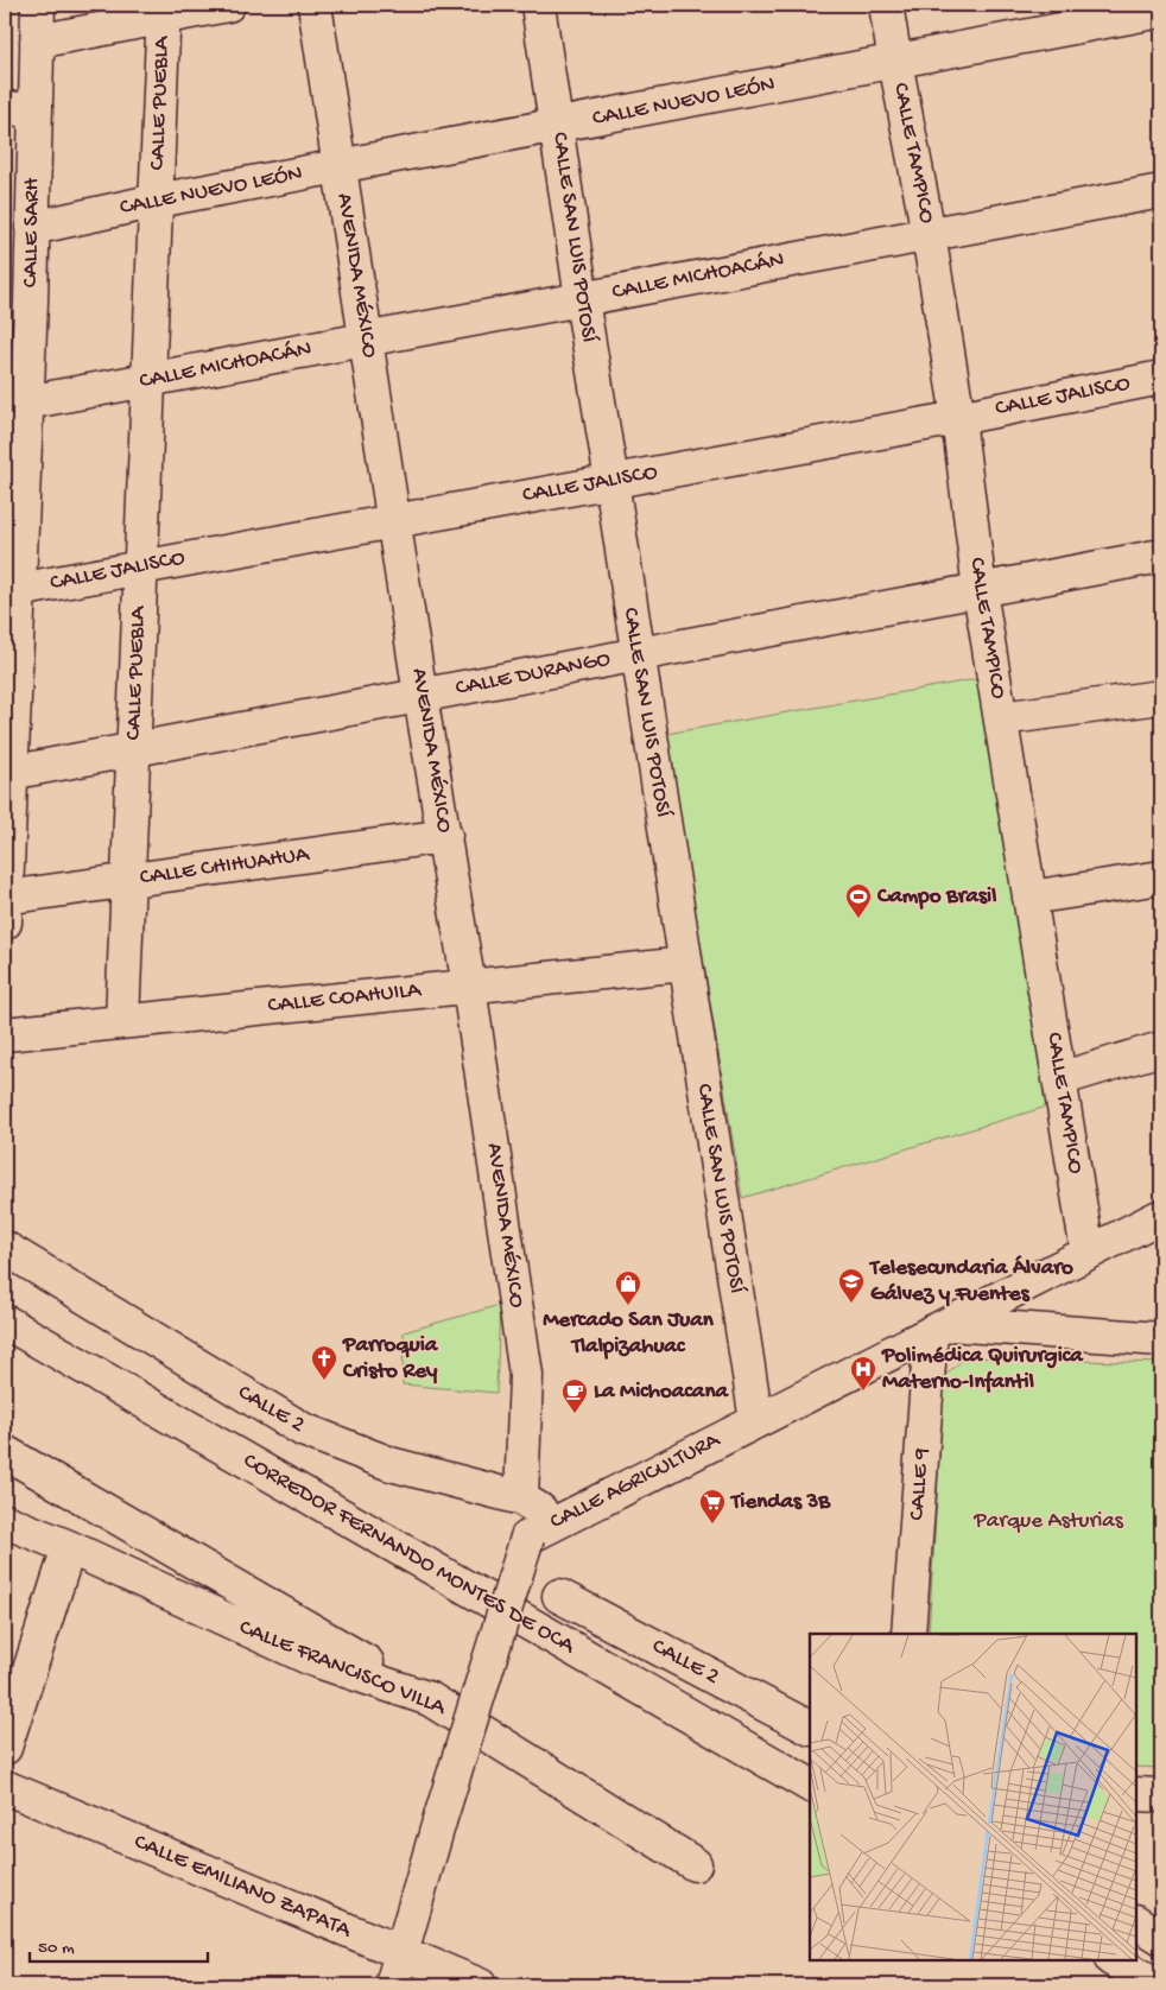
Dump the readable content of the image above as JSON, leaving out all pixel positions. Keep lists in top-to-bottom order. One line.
{"streets":{"street":["CALLE NUEVO LEÓN","CALLE PUEBLA","CALLE TAMPICO","CALLE SARH","CALLE SAN LUIS POTOSÍ","AVENIDA MÉXICO","CALLE MICHOACÁN","CALLE JALISCO","CALLE DURANGO","CALLE CHIHUAHUA","CALLE COAHUILA","CALLE 2","CALLE AGRICULTURA","CALLE 9","CORREDOR FERNANDO MONTES DE OCA","CALLE FRANCISCO VILLA","CALLE EMILIANO ZAPATA"]},"crossings":[["CALLE NUEVO LEÓN","CALLE PUEBLA"],["CALLE NUEVO LEÓN","CALLE TAMPICO"],["CALLE NUEVO LEÓN","CALLE SARH"],["CALLE NUEVO LEÓN","CALLE SAN LUIS POTOSÍ"],["CALLE NUEVO LEÓN","AVENIDA MÉXICO"],["CALLE PUEBLA","CALLE MICHOACÁN"],["CALLE PUEBLA","CALLE JALISCO"],["CALLE PUEBLA","CALLE DURANGO"],["CALLE PUEBLA","CALLE CHIHUAHUA"],["CALLE PUEBLA","CALLE COAHUILA"],["CALLE TAMPICO","CALLE MICHOACÁN"],["CALLE TAMPICO","CALLE JALISCO"],["CALLE TAMPICO","CALLE DURANGO"],["CALLE TAMPICO","CALLE AGRICULTURA"],["CALLE SARH","CALLE MICHOACÁN"],["CALLE SARH","CALLE JALISCO"],["CALLE SARH","CALLE DURANGO"],["CALLE SARH","CALLE CHIHUAHUA"],["CALLE SAN LUIS POTOSÍ","CALLE MICHOACÁN"],["CALLE SAN LUIS POTOSÍ","CALLE JALISCO"],["CALLE SAN LUIS POTOSÍ","CALLE DURANGO"],["CALLE SAN LUIS POTOSÍ","CALLE COAHUILA"],["CALLE SAN LUIS POTOSÍ","CALLE AGRICULTURA"],["AVENIDA MÉXICO","CALLE MICHOACÁN"],["AVENIDA MÉXICO","CALLE JALISCO"],["AVENIDA MÉXICO","CALLE DURANGO"],["AVENIDA MÉXICO","CALLE CHIHUAHUA"],["AVENIDA MÉXICO","CALLE COAHUILA"],["AVENIDA MÉXICO","CALLE 2"],["CALLE 2","CALLE AGRICULTURA"],["CALLE AGRICULTURA","CALLE 9"],["CALLE AGRICULTURA","CALLE EMILIANO ZAPATA"]],"parks":["Parque Asturias"],"places":{"sports":["Campo Brasil"],"school or university":["Telesecundaria Álvaro Gálvez y Fuentes"],"shop":["Mercado San Juan Tlalpizahuac"],"church":["Parroquia Cristo Rey"],"hospital":["Polimédica Quirurgica Materno-Infantil"],"cafe":["La Michoacana"],"supermarket":["Tiendas 3B"]},"scale_bar":"50 m"}
